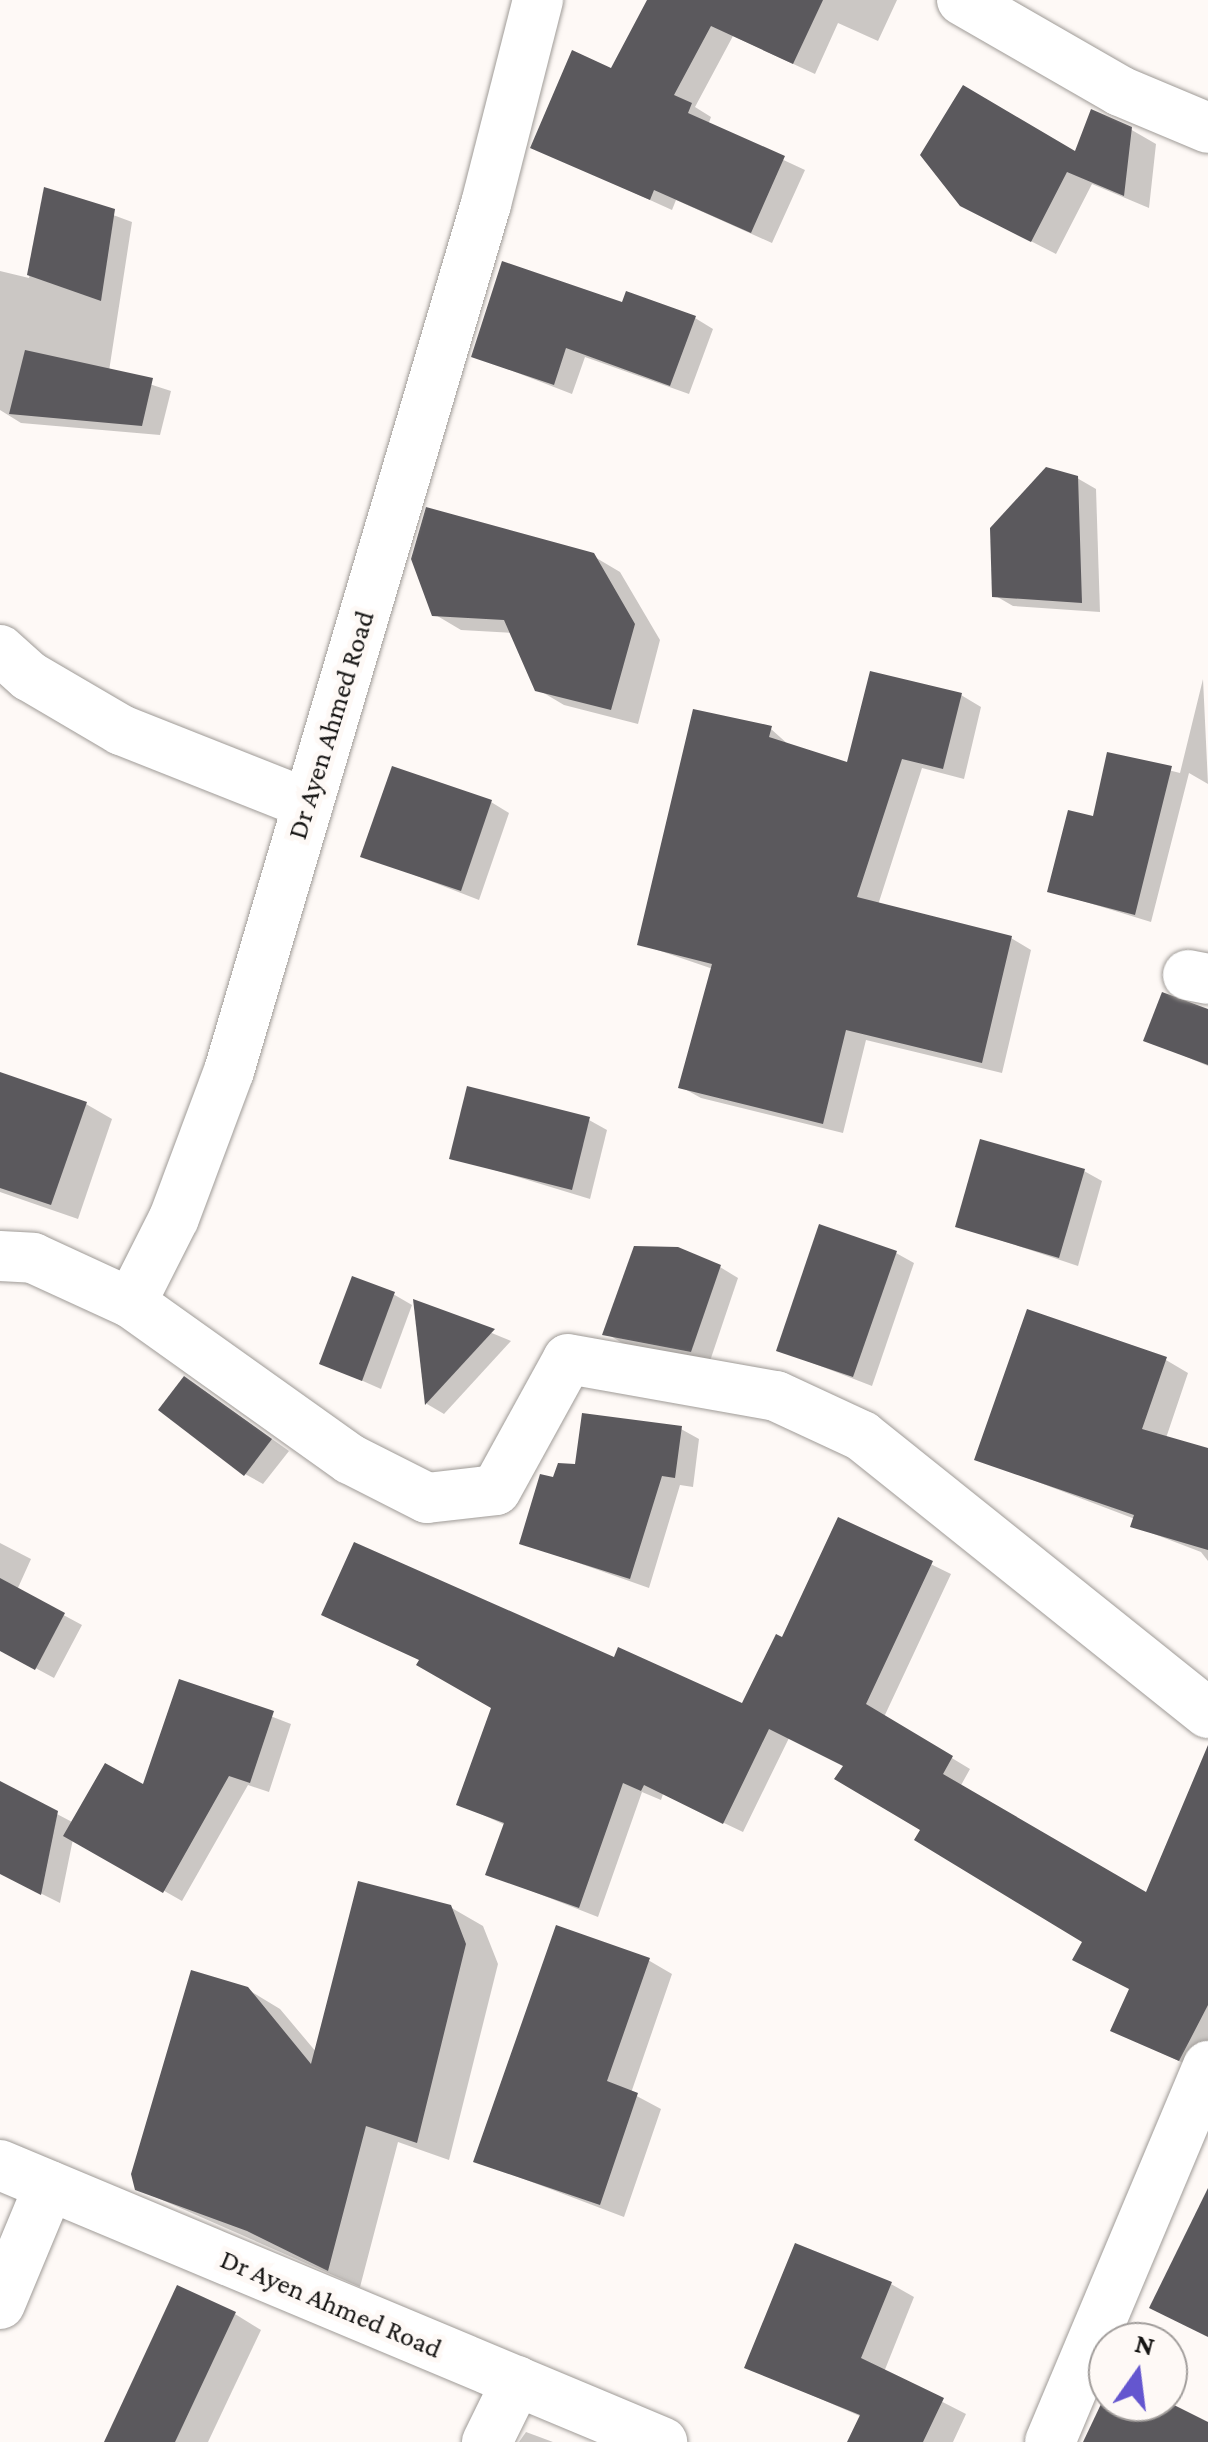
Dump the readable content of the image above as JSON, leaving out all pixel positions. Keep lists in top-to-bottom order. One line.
{"streets":{"street":["Dr Ayen Ahmed Road"]},"north":"top"}
